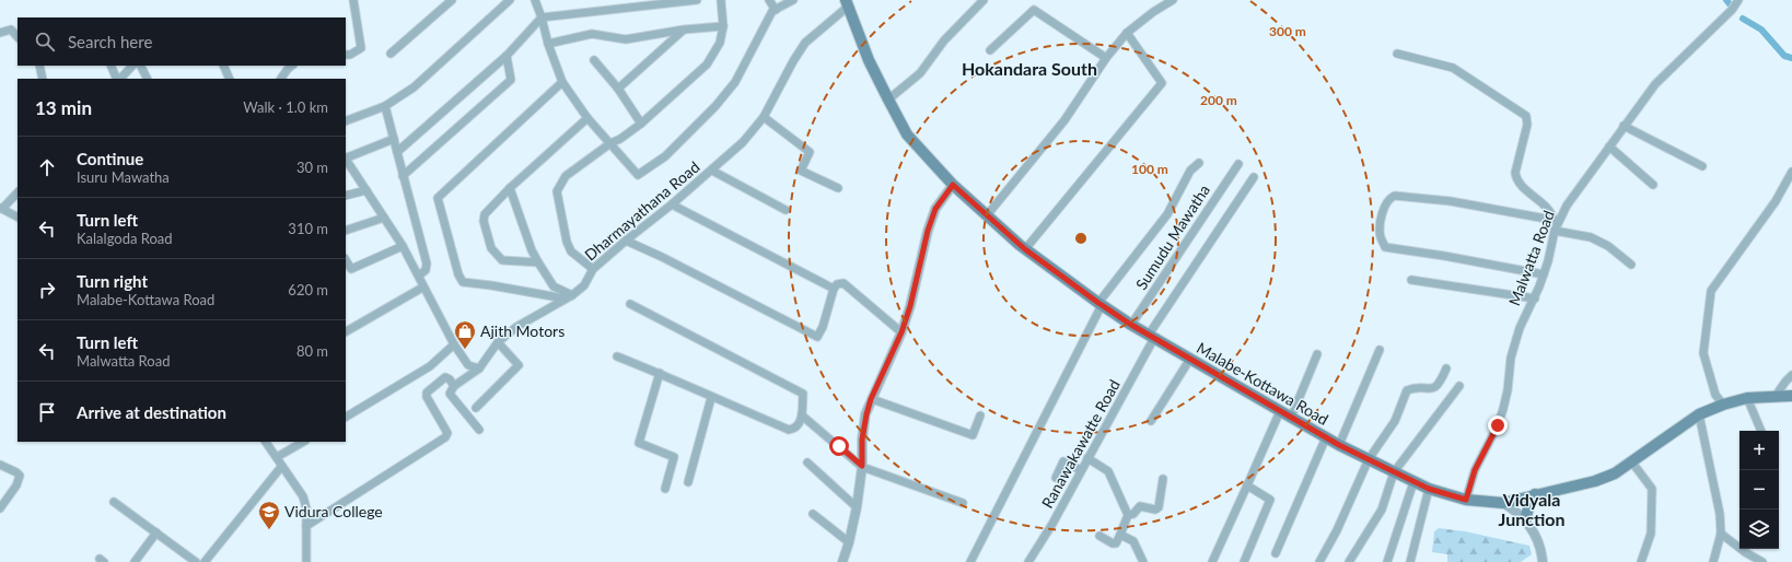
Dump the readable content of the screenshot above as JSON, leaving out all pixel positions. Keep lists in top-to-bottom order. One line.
{"streets":{"main road":["Malabe-Kottawa Road"],"street":["Dharmayathana Road","Sumudu Mawatha","Malwatta Road","Ranawakawatte Road"]},"crossings":[["Dharmayathana Road","Malabe-Kottawa Road"],["Sumudu Mawatha","Malabe-Kottawa Road"],["Malwatta Road","Malabe-Kottawa Road"],["Malabe-Kottawa Road","Ranawakawatte Road"]],"districts":["Hokandara South","Vidyala Junction"],"places":{"shop":["Ajith Motors"],"school or university":["Vidura College"]},"page":{"search":"Search here","heading":["13 min","Walk · 1.0 km"],"list":[["Continue","Isuru Mawatha","30 m"],["Turn left","Kalalgoda Road","310 m"],["Turn right","Malabe-Kottawa Road","620 m"],["Turn left","Malwatta Road","80 m"],"Arrive at destination"],"map_buttons":["+","−"]},"rings":["300 m","200 m","100 m"]}
